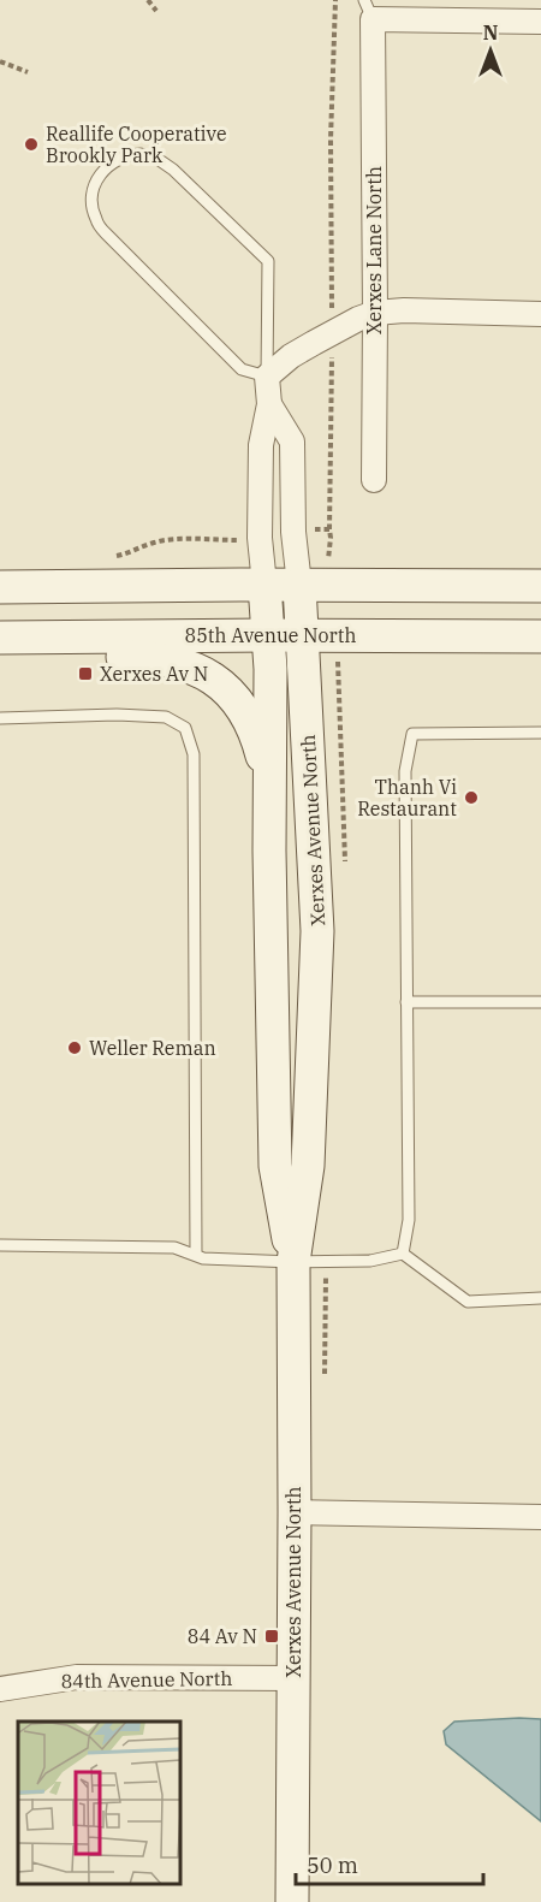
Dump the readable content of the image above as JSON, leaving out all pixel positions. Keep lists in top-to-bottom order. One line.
{"streets":{"street":["Xerxes Lane North","85th Avenue North","Xerxes Avenue North","84th Avenue North"]},"crossings":[["85th Avenue North","Xerxes Avenue North"],["Xerxes Avenue North","84th Avenue North"]],"places":{"other":["Reallife Cooperative Brookly Park","Thanh Vi Restaurant","Weller Reman"],"transit":["Xerxes Av N","84 Av N"]},"scale_bar":"50 m","north":"top"}
